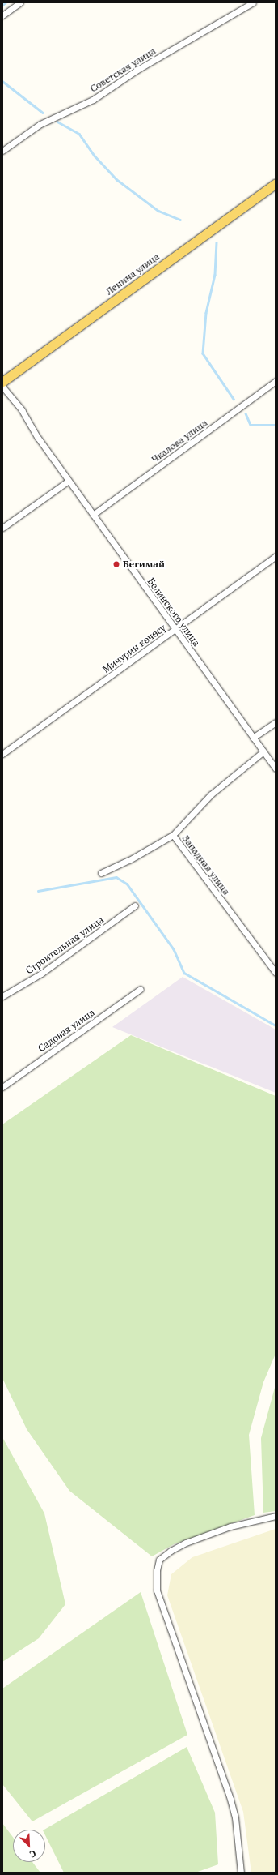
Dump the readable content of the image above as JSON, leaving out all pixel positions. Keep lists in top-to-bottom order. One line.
{"streets":{"main road":["Ленина улица"],"street":["Советская улица","Чкалова улица","Белинского улица","Мичурин көчөсү","Западная улица","Строительная улица","Садовая улица"]},"crossings":[["Чкалова улица","Белинского улица"],["Белинского улица","Мичурин көчөсү"],["Белинского улица","Западная улица"]],"places":["Бегимай"],"north":"bottom right"}
